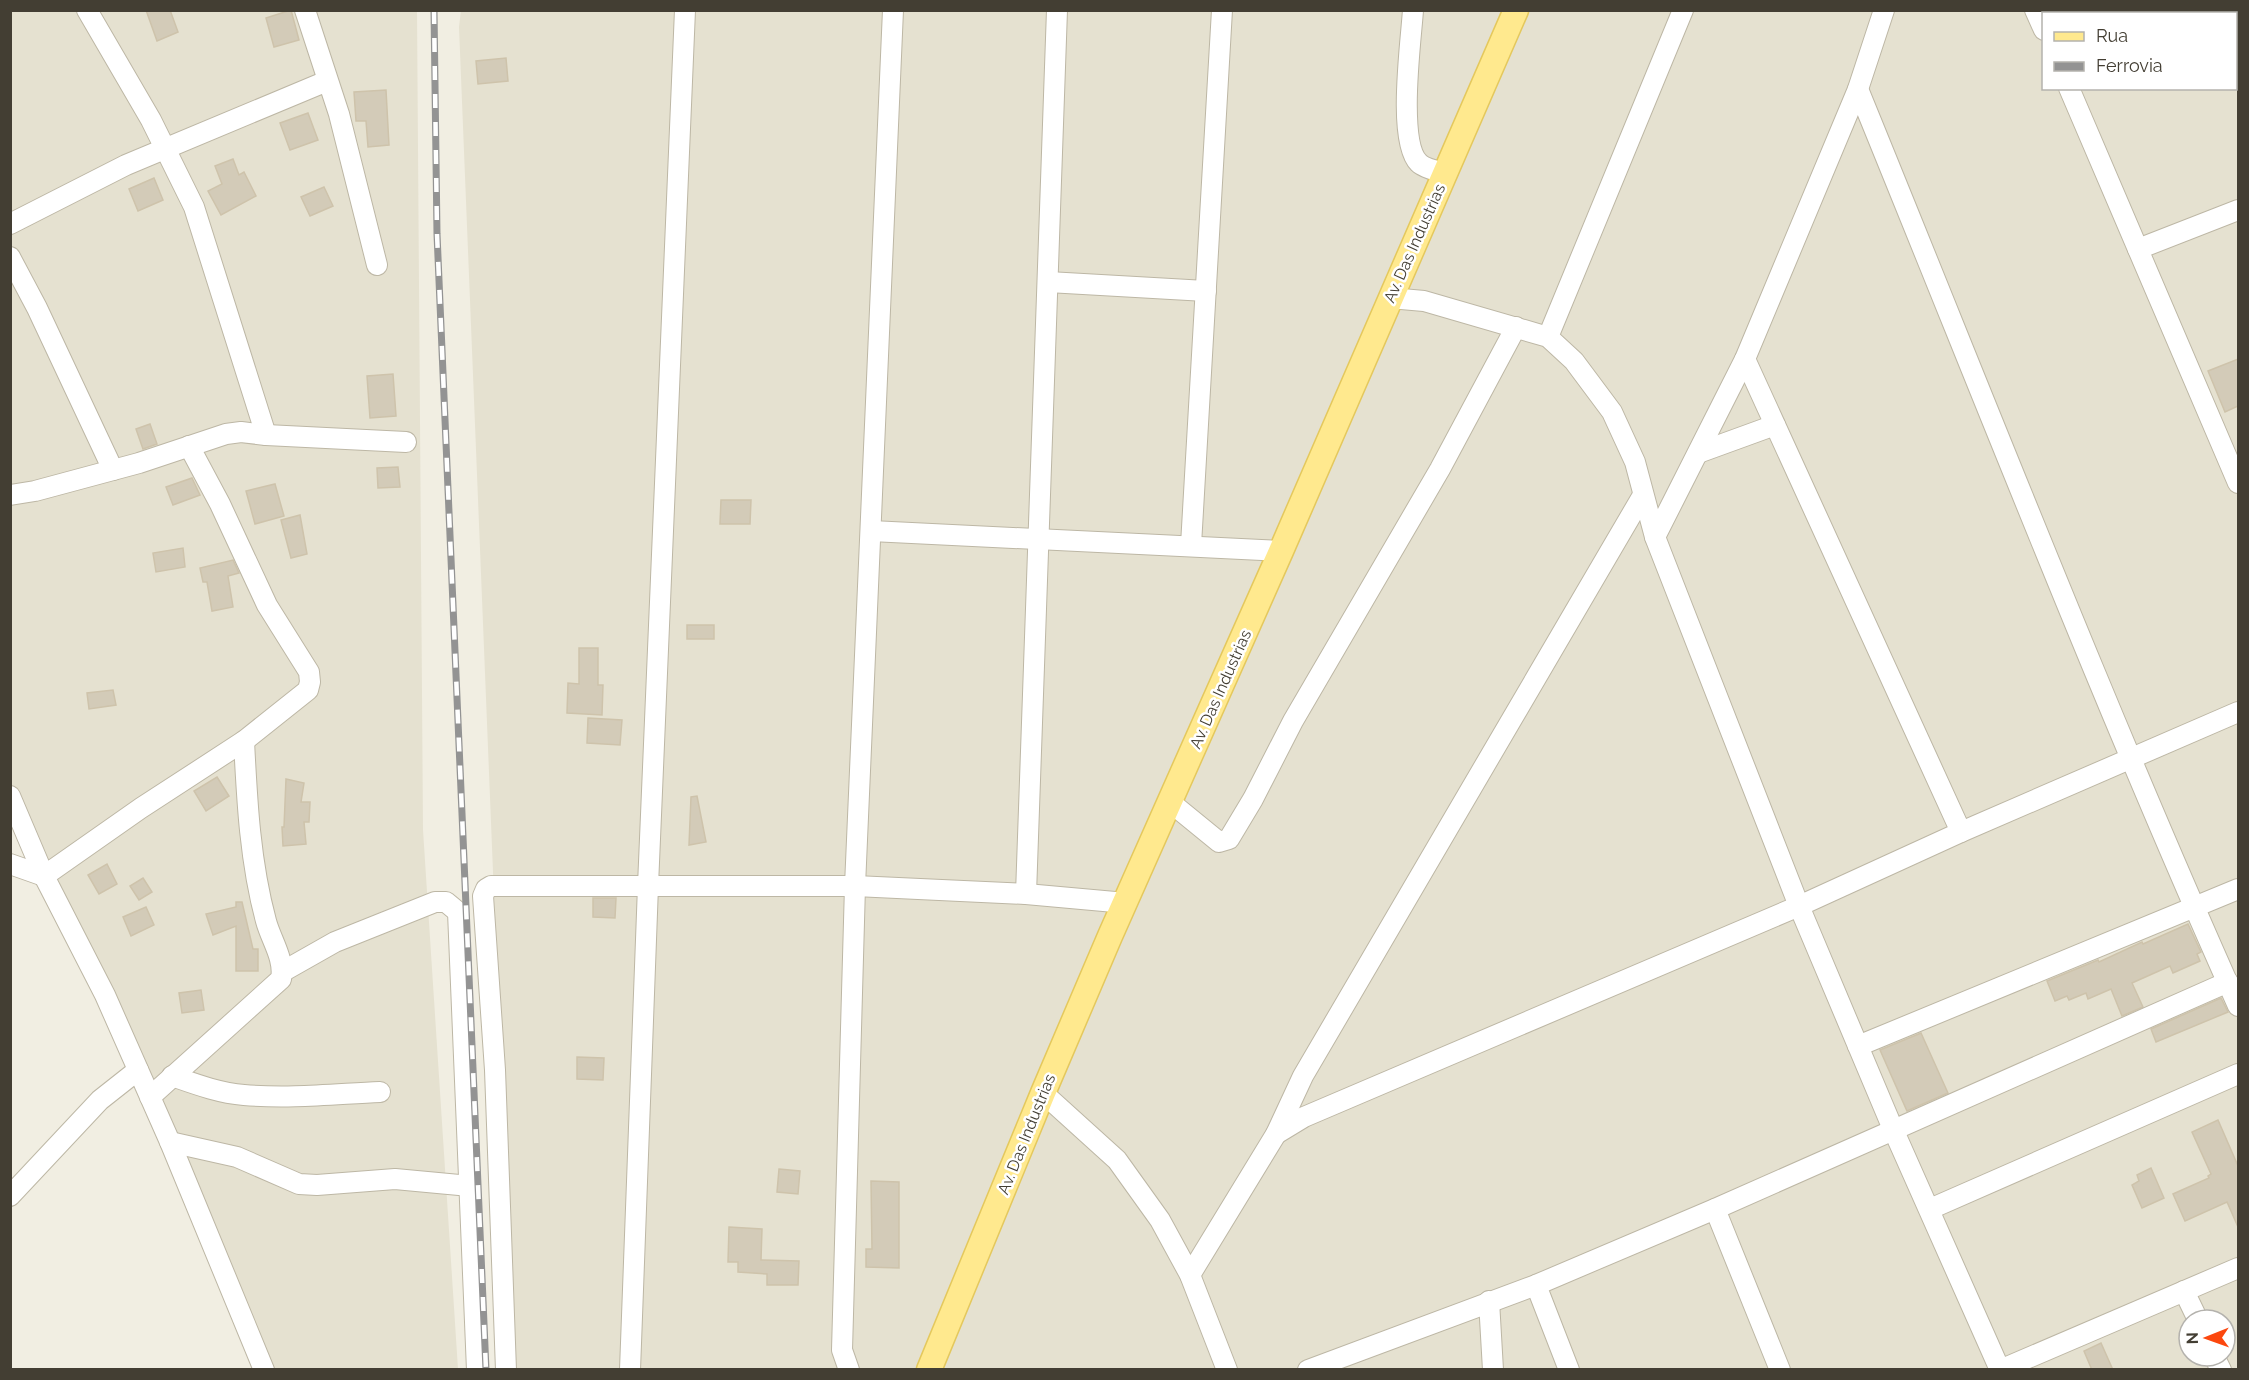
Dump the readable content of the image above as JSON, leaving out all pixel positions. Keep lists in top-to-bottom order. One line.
{"streets":{"main road":["Av. Das Industrias"]},"legend":["Rua","Ferrovia"],"north":"left"}
